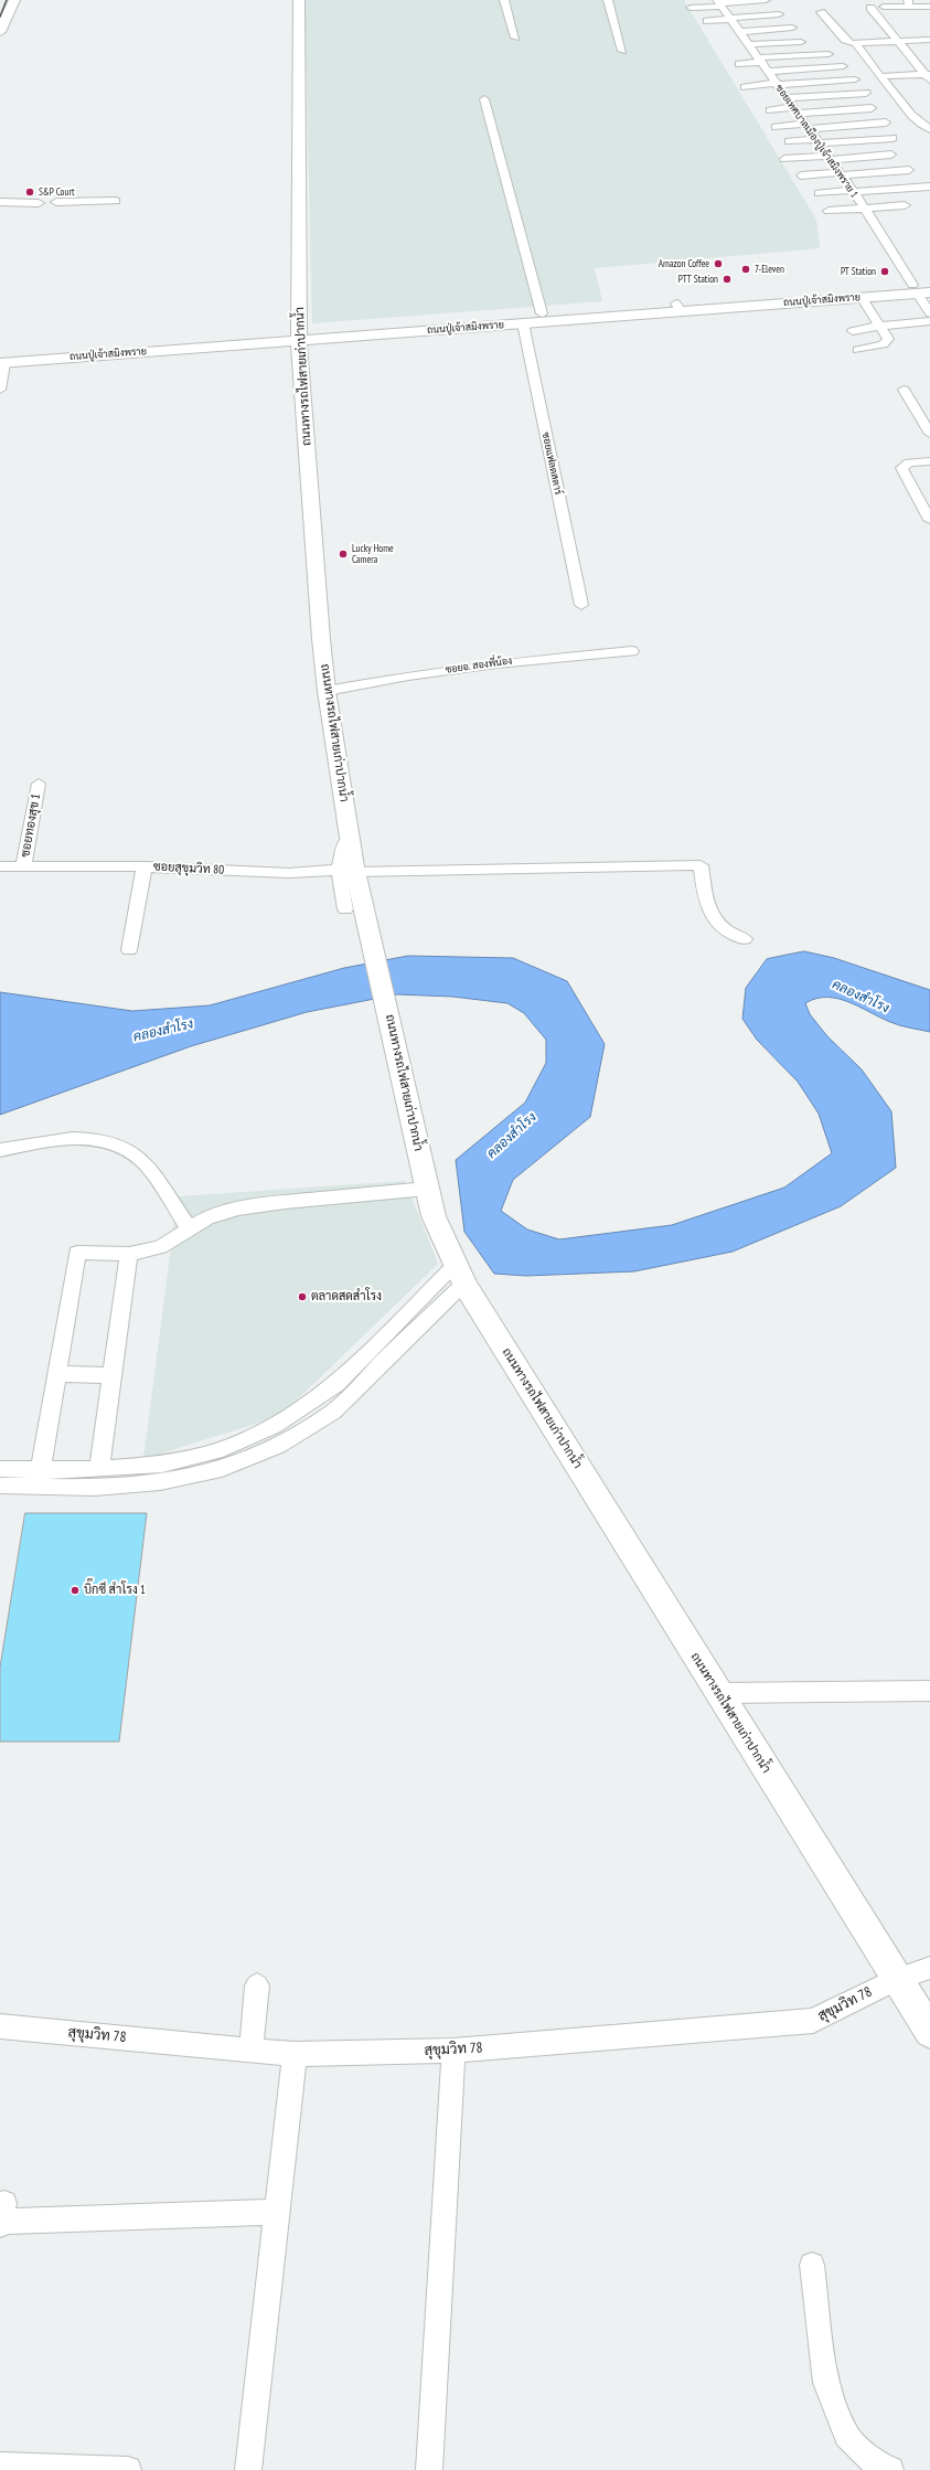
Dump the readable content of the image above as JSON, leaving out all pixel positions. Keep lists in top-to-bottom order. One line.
{"streets":{"main road":["ถนนปู่เจ้าสมิงพราย","ถนนทางรถไฟสายเก่าปากน้ำ"],"street":["ซอยเทศบาลเมืองปู่เจ้าสมิงพราย 1","ซอยแฟลตสตาร์","ซอยอ. สองพี่น้อง","ซอยทองสุข 1","ซอยสุขุมวิท 80","สุขุมวิท 78"]},"crossings":[["ซอยเทศบาลเมืองปู่เจ้าสมิงพราย 1","ถนนปู่เจ้าสมิงพราย"],["ถนนปู่เจ้าสมิงพราย","ถนนทางรถไฟสายเก่าปากน้ำ"],["ถนนปู่เจ้าสมิงพราย","ซอยแฟลตสตาร์"],["ถนนทางรถไฟสายเก่าปากน้ำ","ซอยอ. สองพี่น้อง"],["ถนนทางรถไฟสายเก่าปากน้ำ","ซอยสุขุมวิท 80"],["ถนนทางรถไฟสายเก่าปากน้ำ","สุขุมวิท 78"],["ซอยทองสุข 1","ซอยสุขุมวิท 80"]],"water":["คลองสำโรง"],"places":["S&P Court","Amazon Coffee","7-Eleven","PT Station","PTT Station","Lucky Home Camera","ตลาดสดสำโรง","บิ๊กซี สำโรง 1"]}
